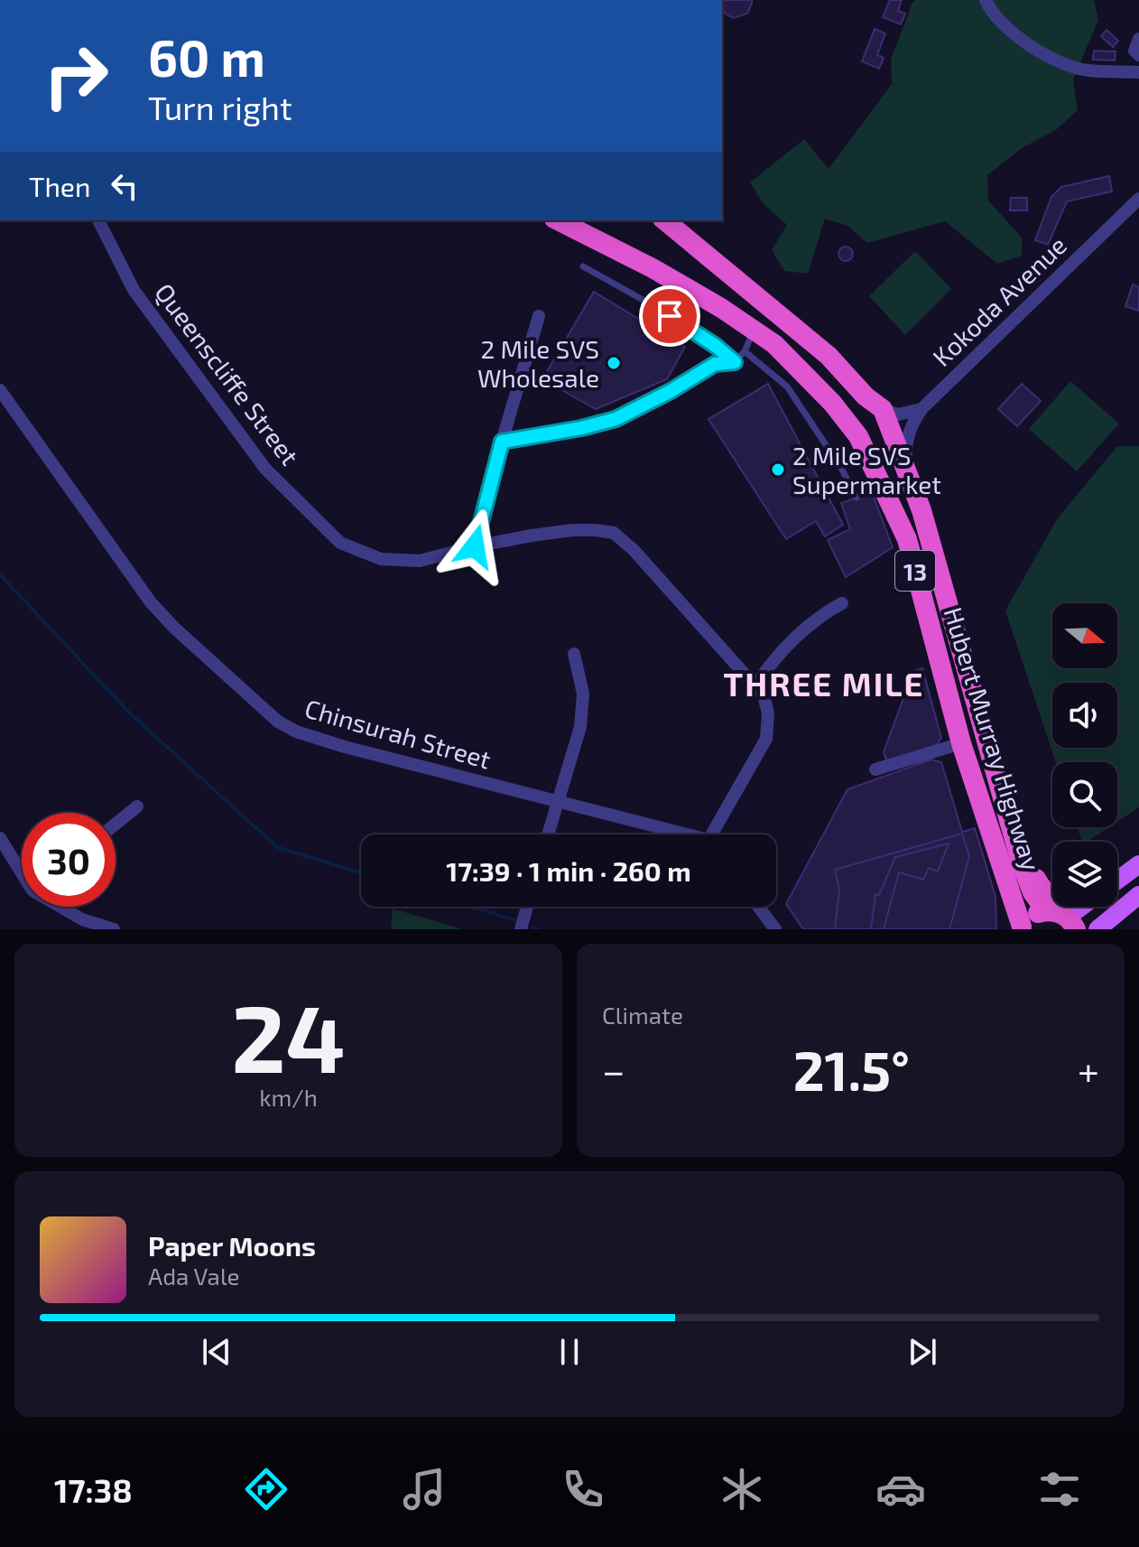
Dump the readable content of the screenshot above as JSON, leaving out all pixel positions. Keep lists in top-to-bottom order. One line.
{"streets":{"highway":["13","Hubert Murray Highway"],"street":["Kokoda Avenue","Queenscliffe Street","Chinsurah Street"]},"crossings":[["13","Hubert Murray Highway"]],"districts":["THREE MILE"],"places":["2 Mile SVS Wholesale","2 Mile SVS Supermarket"],"north":"right","page":{"turn":["60 m","Turn right"],"then":"Then","limit":"30","trip":"17:39 · 1 min · 260 m","tile":[["24","km/h"],"Climate"],"heat":["−","21.5°","+"],"song":["Paper Moons","Ada Vale"],"tabs":"17:38"}}
